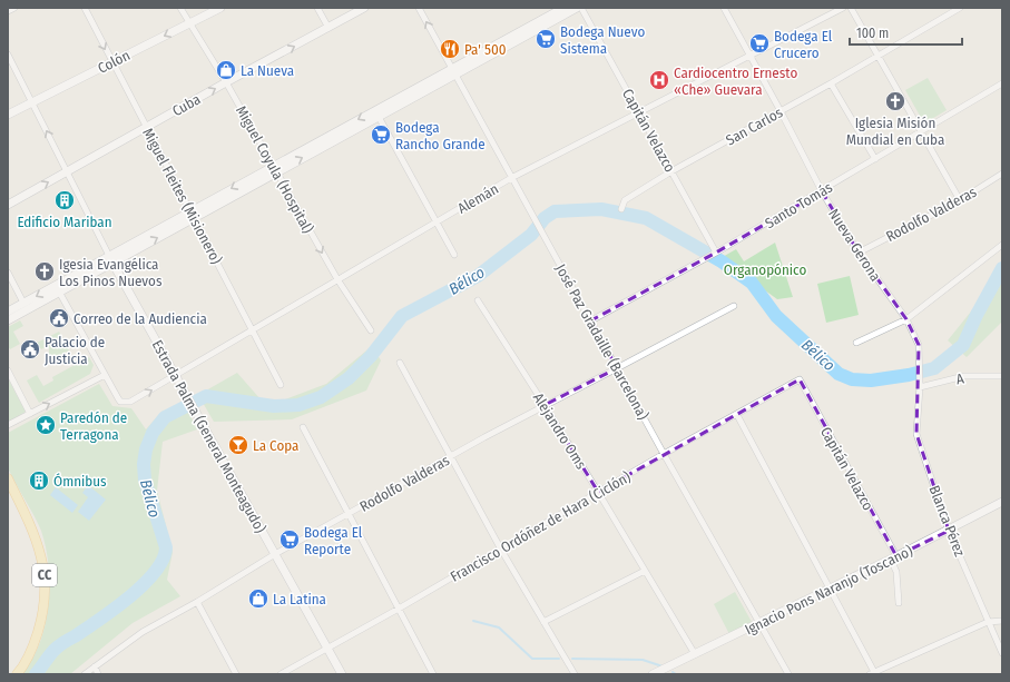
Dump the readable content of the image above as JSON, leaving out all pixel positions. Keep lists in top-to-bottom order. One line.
{"streets":{"main road":["Colón","Cuba","Estrada Palma (General Monteagudo)","CC","Ignacio Pons Naranjo (Toscano)"],"street":["San Carlos","Capitán Velazco","Miguel Coyula (Hospital)","Miguel Fleites (Misionero)","Alemán","Santo Tomás","Rodolfo Valderas","Nueva Gerona","José Paz Gradaille (Barcelona)","A","Alejandro Oms","Blanca Pérez","Francisco Ordóñez de Hara (Ciclón)"]},"crossings":[["Colón","Miguel Coyula (Hospital)"],["Colón","Miguel Fleites (Misionero)"],["Colón","Estrada Palma (General Monteagudo)"],["Cuba","Miguel Coyula (Hospital)"],["Cuba","Miguel Fleites (Misionero)"],["Cuba","Estrada Palma (General Monteagudo)"],["San Carlos","Capitán Velazco"],["San Carlos","Nueva Gerona"],["Capitán Velazco","Alemán"],["Capitán Velazco","Santo Tomás"],["Capitán Velazco","Francisco Ordóñez de Hara (Ciclón)"],["Capitán Velazco","Ignacio Pons Naranjo (Toscano)"],["Miguel Coyula (Hospital)","Alemán"],["Miguel Fleites (Misionero)","Alemán"],["Alemán","Nueva Gerona"],["Alemán","José Paz Gradaille (Barcelona)"],["Alemán","Estrada Palma (General Monteagudo)"],["Santo Tomás","Nueva Gerona"],["Santo Tomás","José Paz Gradaille (Barcelona)"],["Rodolfo Valderas","Nueva Gerona"],["Rodolfo Valderas","José Paz Gradaille (Barcelona)"],["Rodolfo Valderas","Alejandro Oms"],["Rodolfo Valderas","Estrada Palma (General Monteagudo)"],["Nueva Gerona","Blanca Pérez"],["José Paz Gradaille (Barcelona)","Francisco Ordóñez de Hara (Ciclón)"],["José Paz Gradaille (Barcelona)","Ignacio Pons Naranjo (Toscano)"],["A","Blanca Pérez"],["Alejandro Oms","Francisco Ordóñez de Hara (Ciclón)"],["Alejandro Oms","Ignacio Pons Naranjo (Toscano)"],["Estrada Palma (General Monteagudo)","Francisco Ordóñez de Hara (Ciclón)"],["Blanca Pérez","Ignacio Pons Naranjo (Toscano)"]],"one_way":["Colón","Cuba"],"water":["Bélico"],"parks":["Organopónico"],"places":{"supermarket":["Bodega Nuevo Sistema","Bodega El Crucero","Bodega Rancho Grande","Bodega El Reporte"],"restaurant":["Pa' 500"],"shop":["La Nueva","La Latina"],"hospital":["Cardiocentro Ernesto «Che» Guevara"],"church":["Iglesia Misión Mundial en Cuba","Igesia Evangélica Los Pinos Nuevos"],"building":["Edificio Mariban","Ómnibus"],"public building":["Correo de la Audiencia","Palacio de Justicia"],"place":["Paredón de Terragona"],"bar":["La Copa"]},"scale_bar":"100 m"}
